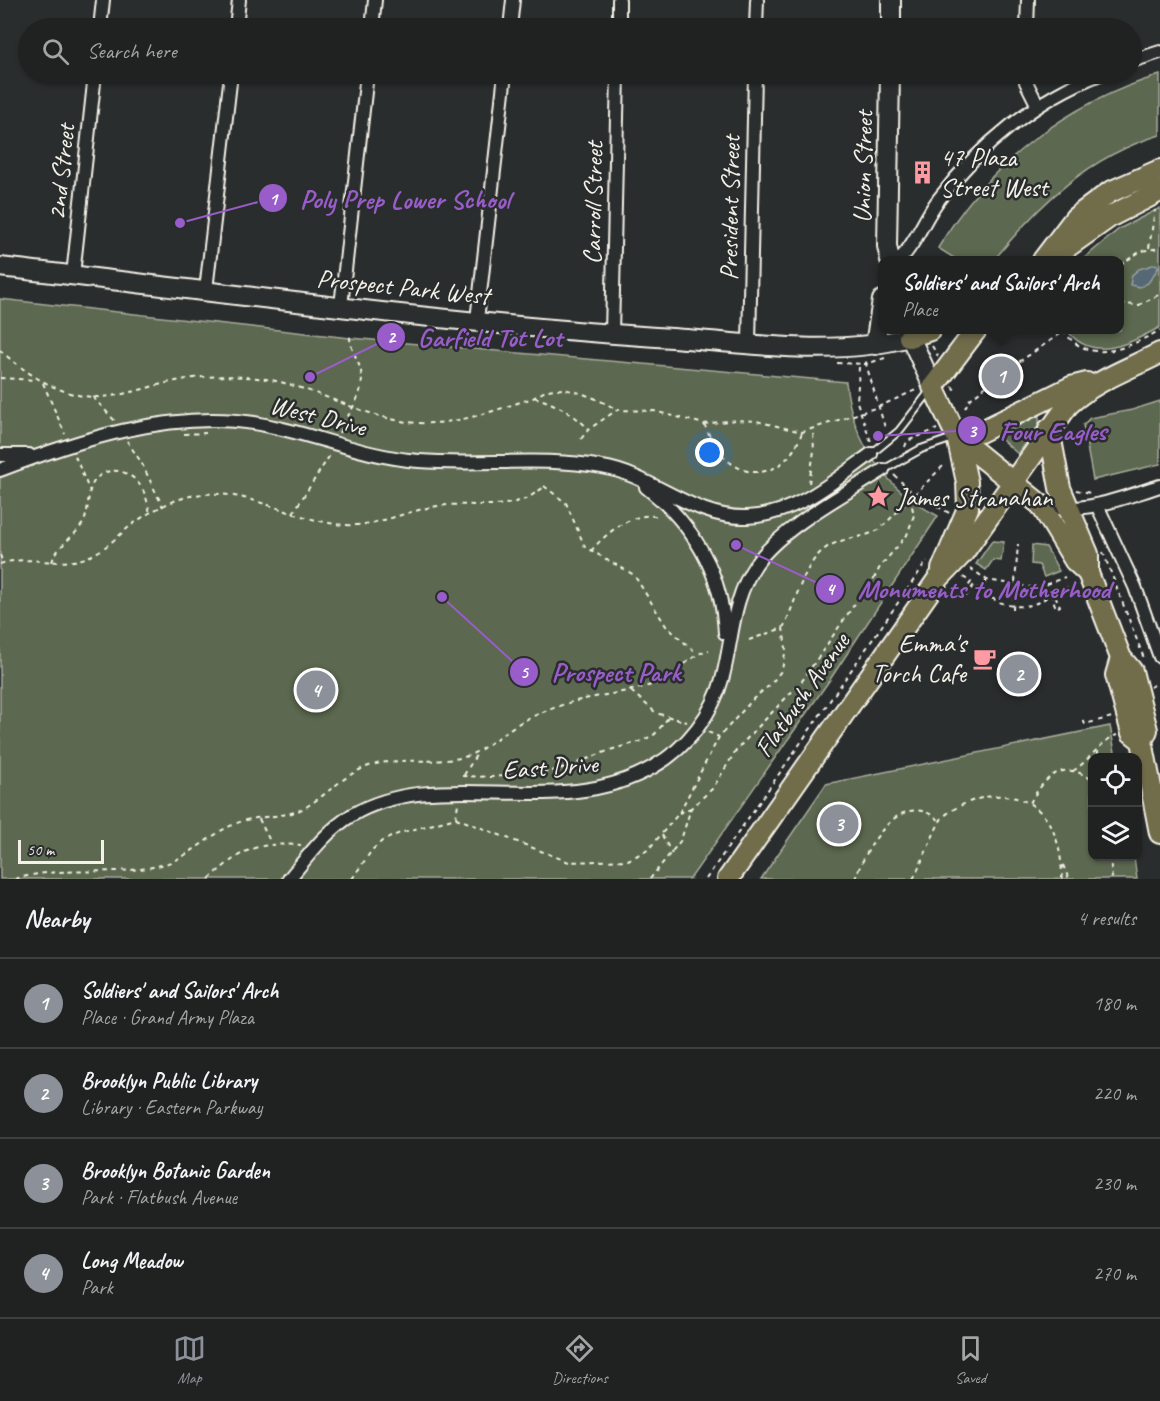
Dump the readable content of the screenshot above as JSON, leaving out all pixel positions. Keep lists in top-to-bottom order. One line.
{"streets":{"main road":["Flatbush Avenue"],"street":["Union Street","2nd Street","Carroll Street","President Street","Prospect Park West","West Drive","East Drive"]},"crossings":[["2nd Street","Prospect Park West"],["Carroll Street","Prospect Park West"],["President Street","Prospect Park West"],["West Drive","East Drive"]],"places":{"building":["47 Plaza Street West"],"other":["Poly Prep Lower School","Garfield Tot Lot","Four Eagles","Monuments to Motherhood","Prospect Park"],"place":["James Stranahan"],"cafe":["Emma's Torch Cafe"]},"scale_bar":"50 m","page":{"search":"Search here","popup":["Soldiers' and Sailors' Arch","Place"],"pins":["1","2","4","3"],"scale":"50 m","heading":["Nearby","4 results"],"list":[{"mark":"1","name":"Soldiers' and Sailors' Arch","note":"Place · Grand Army Plaza","value":"180 m"},{"mark":"2","name":"Brooklyn Public Library","note":"Library · Eastern Parkway","value":"220 m"},{"mark":"3","name":"Brooklyn Botanic Garden","note":"Park · Flatbush Avenue","value":"230 m"},{"mark":"4","name":"Long Meadow","note":"Park","value":"270 m"}],"nav":["Map","Directions","Saved"]}}
